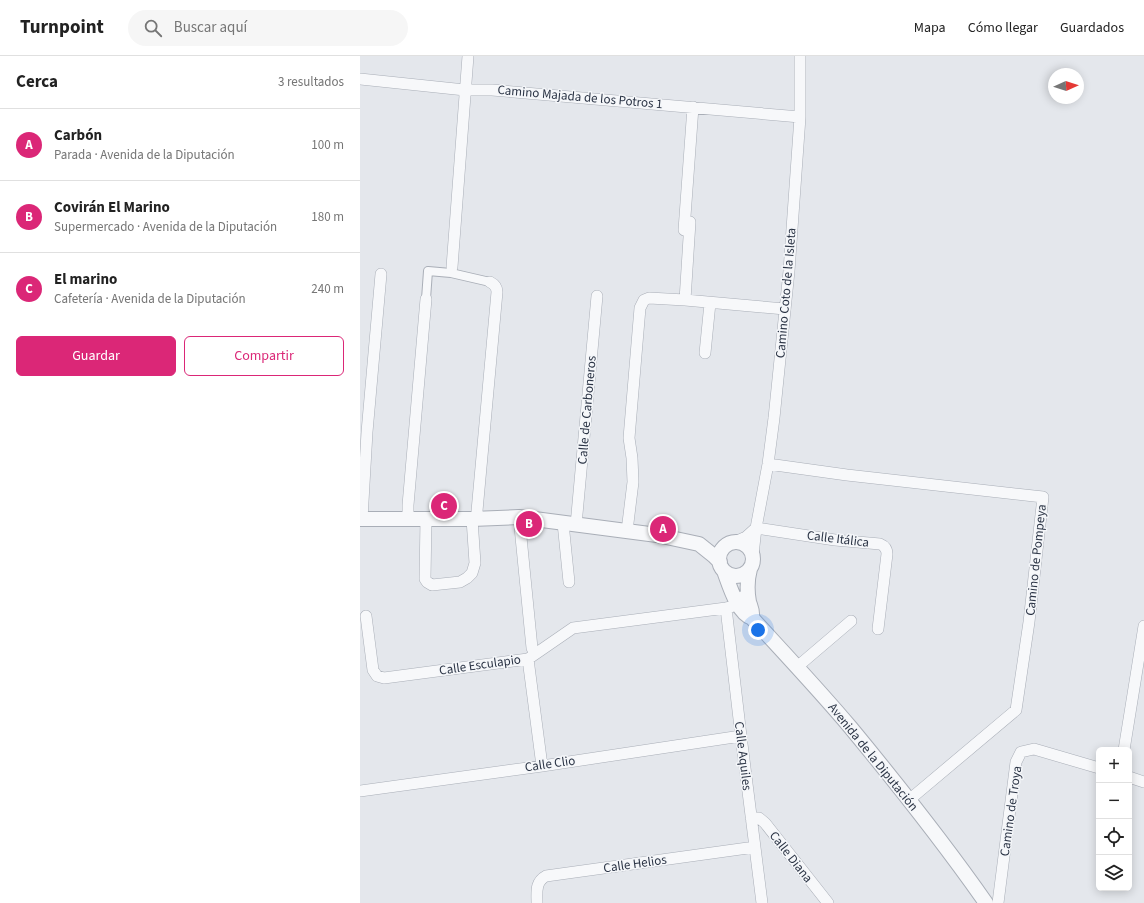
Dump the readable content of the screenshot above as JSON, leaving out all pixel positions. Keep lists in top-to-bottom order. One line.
{"streets":{"street":["Camino Majada de los Potros 1","Camino Coto de la Isleta","Calle de Carboneros","Calle Itálica","Camino de Pompeya","Calle Esculapio","Calle Aquiles","Avenida de la Diputación","Calle Clio","Camino de Troya","Calle Diana","Calle Helios"]},"crossings":[["Camino Majada de los Potros 1","Camino Coto de la Isleta"],["Camino Coto de la Isleta","Calle Itálica"],["Camino Coto de la Isleta","Camino de Pompeya"],["Camino Coto de la Isleta","Avenida de la Diputación"],["Calle de Carboneros","Avenida de la Diputación"],["Camino de Pompeya","Avenida de la Diputación"],["Calle Esculapio","Calle Aquiles"],["Calle Esculapio","Avenida de la Diputación"],["Calle Aquiles","Avenida de la Diputación"],["Calle Aquiles","Calle Clio"],["Calle Aquiles","Calle Diana"],["Calle Aquiles","Calle Helios"]],"north":"right","page":{"header":"Turnpoint","search":"Buscar aquí","nav":["Mapa","Cómo llegar","Guardados"],"heading":["Cerca","3 resultados"],"list":[{"mark":"A","name":"Carbón","note":"Parada · Avenida de la Diputación","value":"100 m"},{"mark":"B","name":"Covirán El Marino","note":"Supermercado · Avenida de la Diputación","value":"180 m"},{"mark":"C","name":"El marino","note":"Cafetería · Avenida de la Diputación","value":"240 m"}],"buttons":["Guardar","Compartir"],"pins":["C","B","A"],"map_buttons":["+","−"]}}
